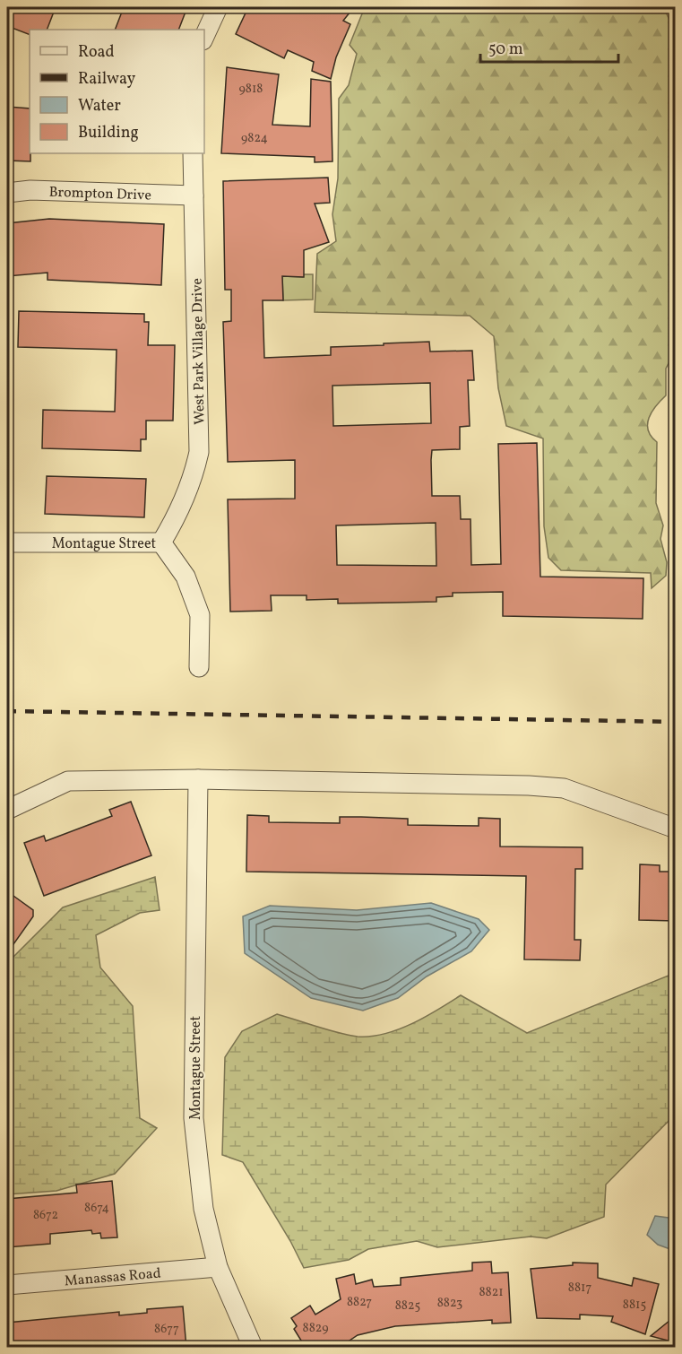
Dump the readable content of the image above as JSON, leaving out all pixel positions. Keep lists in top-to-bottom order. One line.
{"streets":{"street":["Brompton Drive","West Park Village Drive","Montague Street","Manassas Road"]},"crossings":[["Brompton Drive","West Park Village Drive"],["West Park Village Drive","Montague Street"],["Montague Street","Manassas Road"]],"house_numbers":["9818","9824","8674","8672","8817","8821","8827","8823","8815","8825","8829","8677"],"legend":["Road","Railway","Water","Building"],"scale_bar":"50 m"}
